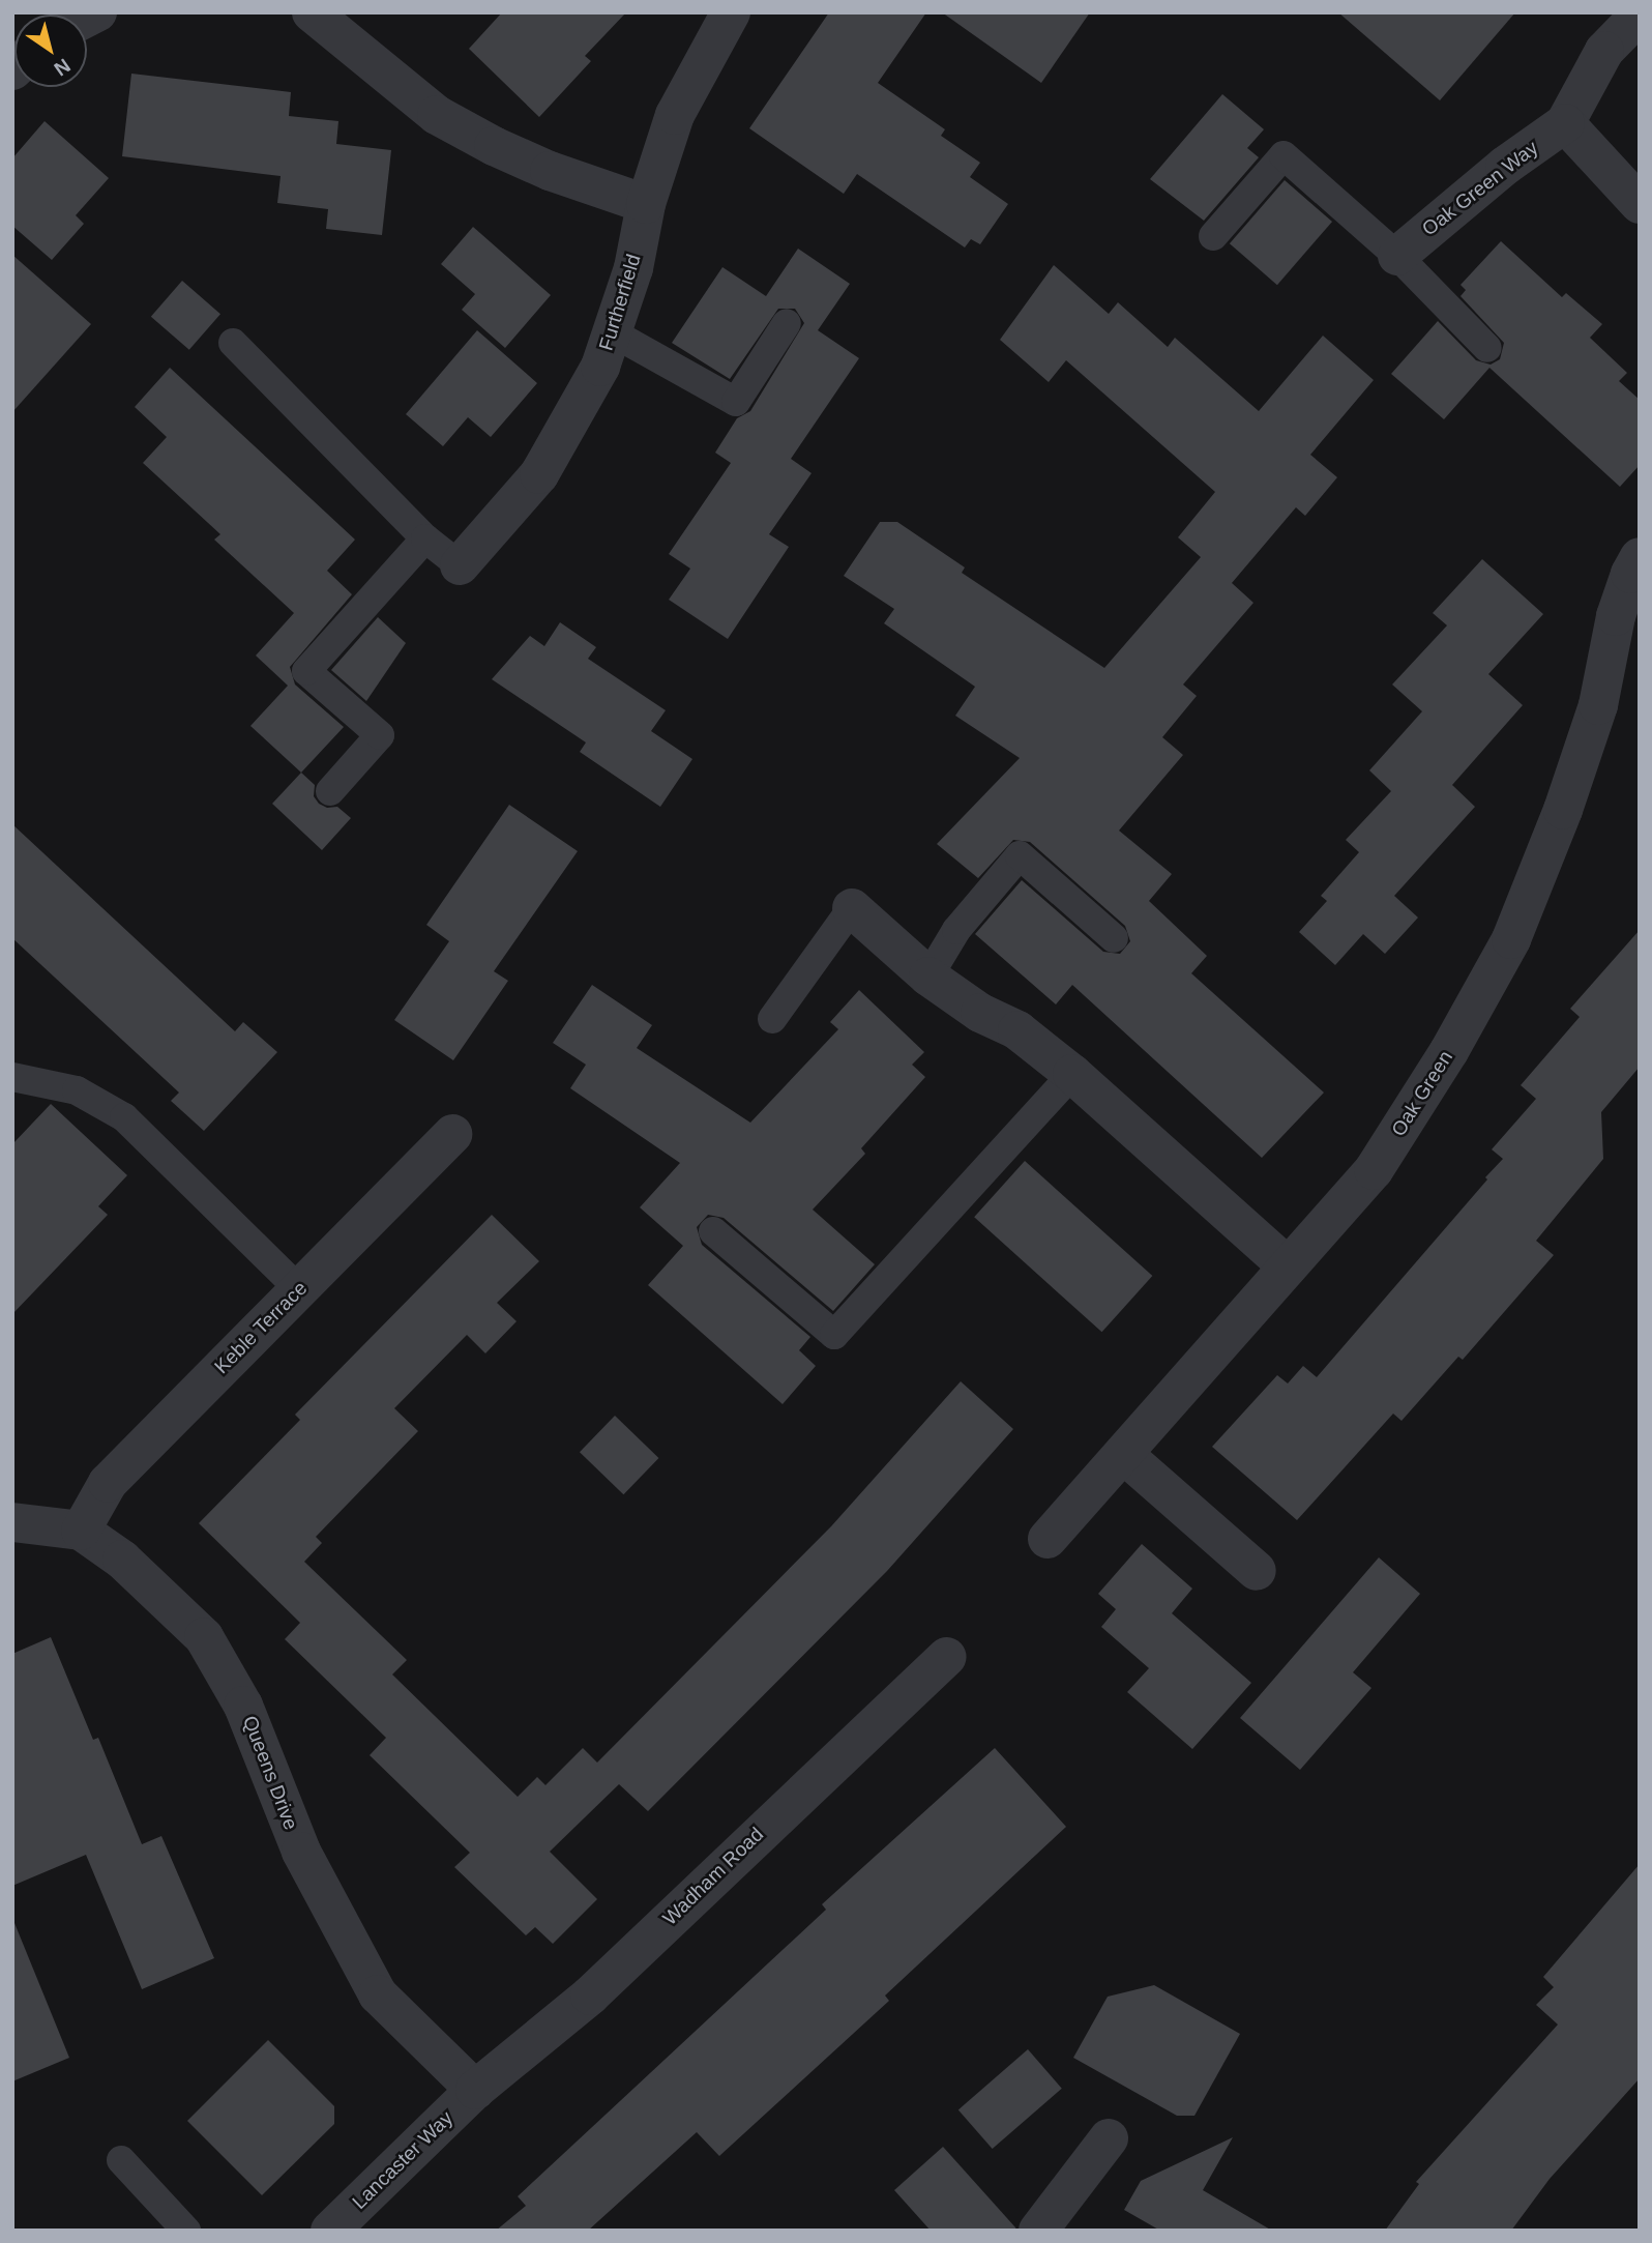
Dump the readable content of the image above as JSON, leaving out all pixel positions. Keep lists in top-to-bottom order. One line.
{"streets":{"street":["Oak Green Way","Furtherfield","Oak Green","Keble Terrace","Queens Drive","Wadham Road","Lancaster Way"]},"crossings":[["Keble Terrace","Queens Drive"],["Queens Drive","Wadham Road"],["Queens Drive","Lancaster Way"],["Wadham Road","Lancaster Way"]],"north":"bottom right"}
